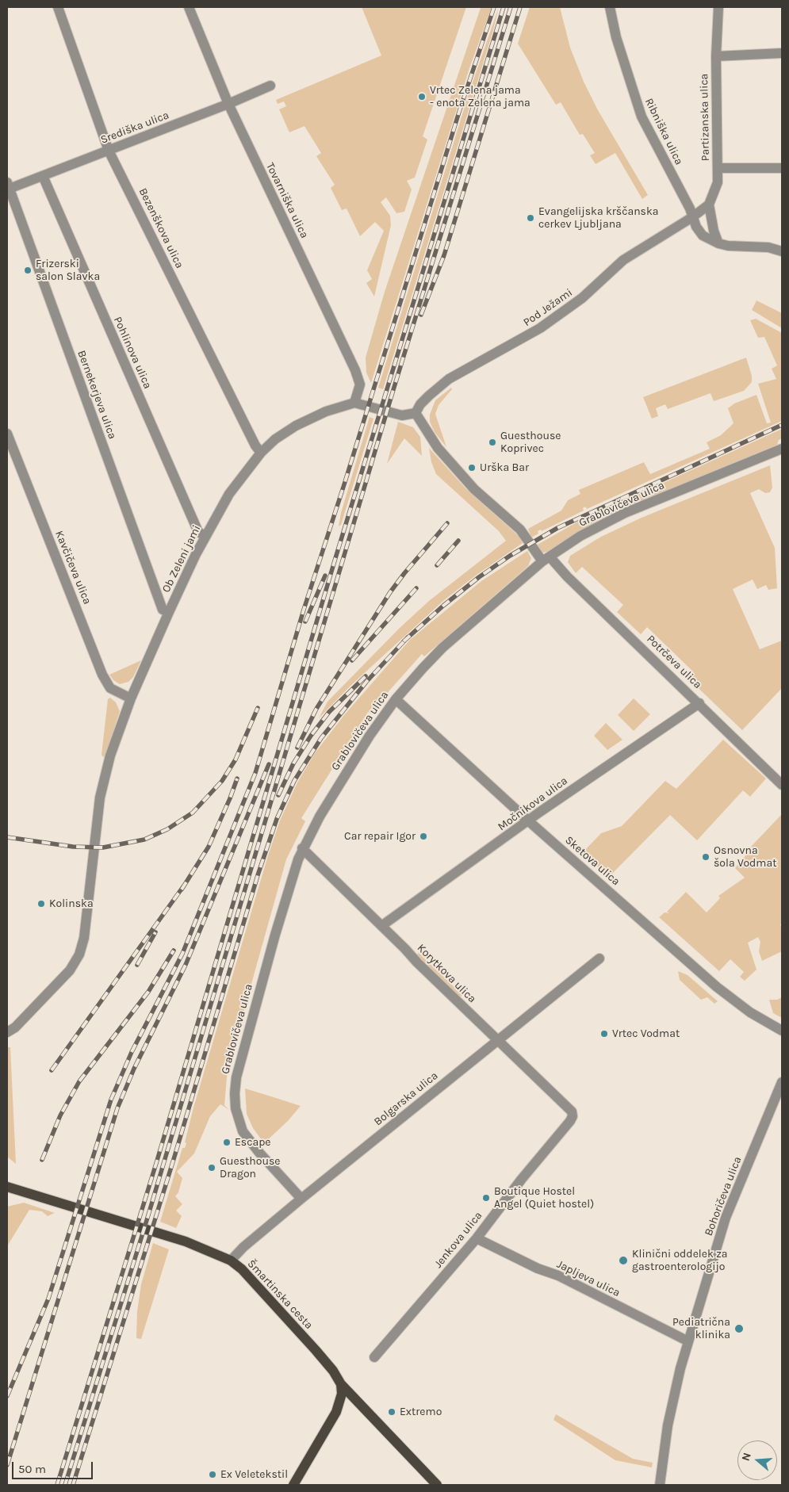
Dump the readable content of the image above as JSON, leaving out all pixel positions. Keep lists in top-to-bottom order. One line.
{"streets":{"main road":["Šmartinska cesta"],"street":["Partizanska ulica","Središka ulica","Ribniška ulica","Tovarniška ulica","Bezenškova ulica","Pod Ježami","Pohlinova ulica","Bernekerjeva ulica","Grablovičeva ulica","Ob Zeleni jami","Kavčičeva ulica","Potrčeva ulica","Močnikova ulica","Sketova ulica","Korytkova ulica","Bolgarska ulica","Bohoričeva ulica","Jenkova ulica","Japljeva ulica"]},"crossings":[["Središka ulica","Tovarniška ulica"],["Središka ulica","Bezenškova ulica"],["Središka ulica","Pohlinova ulica"],["Središka ulica","Bernekerjeva ulica"],["Ribniška ulica","Pod Ježami"],["Tovarniška ulica","Ob Zeleni jami"],["Bezenškova ulica","Ob Zeleni jami"],["Pod Ježami","Potrčeva ulica"],["Pohlinova ulica","Ob Zeleni jami"],["Bernekerjeva ulica","Ob Zeleni jami"],["Grablovičeva ulica","Potrčeva ulica"],["Grablovičeva ulica","Sketova ulica"],["Grablovičeva ulica","Korytkova ulica"],["Grablovičeva ulica","Bolgarska ulica"],["Ob Zeleni jami","Kavčičeva ulica"],["Potrčeva ulica","Močnikova ulica"],["Močnikova ulica","Sketova ulica"],["Močnikova ulica","Korytkova ulica"],["Korytkova ulica","Bolgarska ulica"],["Korytkova ulica","Jenkova ulica"],["Bolgarska ulica","Šmartinska cesta"],["Bohoričeva ulica","Japljeva ulica"],["Jenkova ulica","Japljeva ulica"]],"places":["Vrtec Zelena jama - enota Zelena jama","Evangelijska krščanska cerkev Ljubljana","Frizerski salon Slavka","Guesthouse Koprivec","Urška Bar","Car repair Igor","Osnovna šola Vodmat","Kolinska","Vrtec Vodmat","Escape","Guesthouse Dragon","Boutique Hostel Angel (Quiet hostel)","Klinični oddelek za gastroenterologijo","Pediatrična klinika","Extremo","Ex Veletekstil"],"scale_bar":"50 m","north":"left"}
